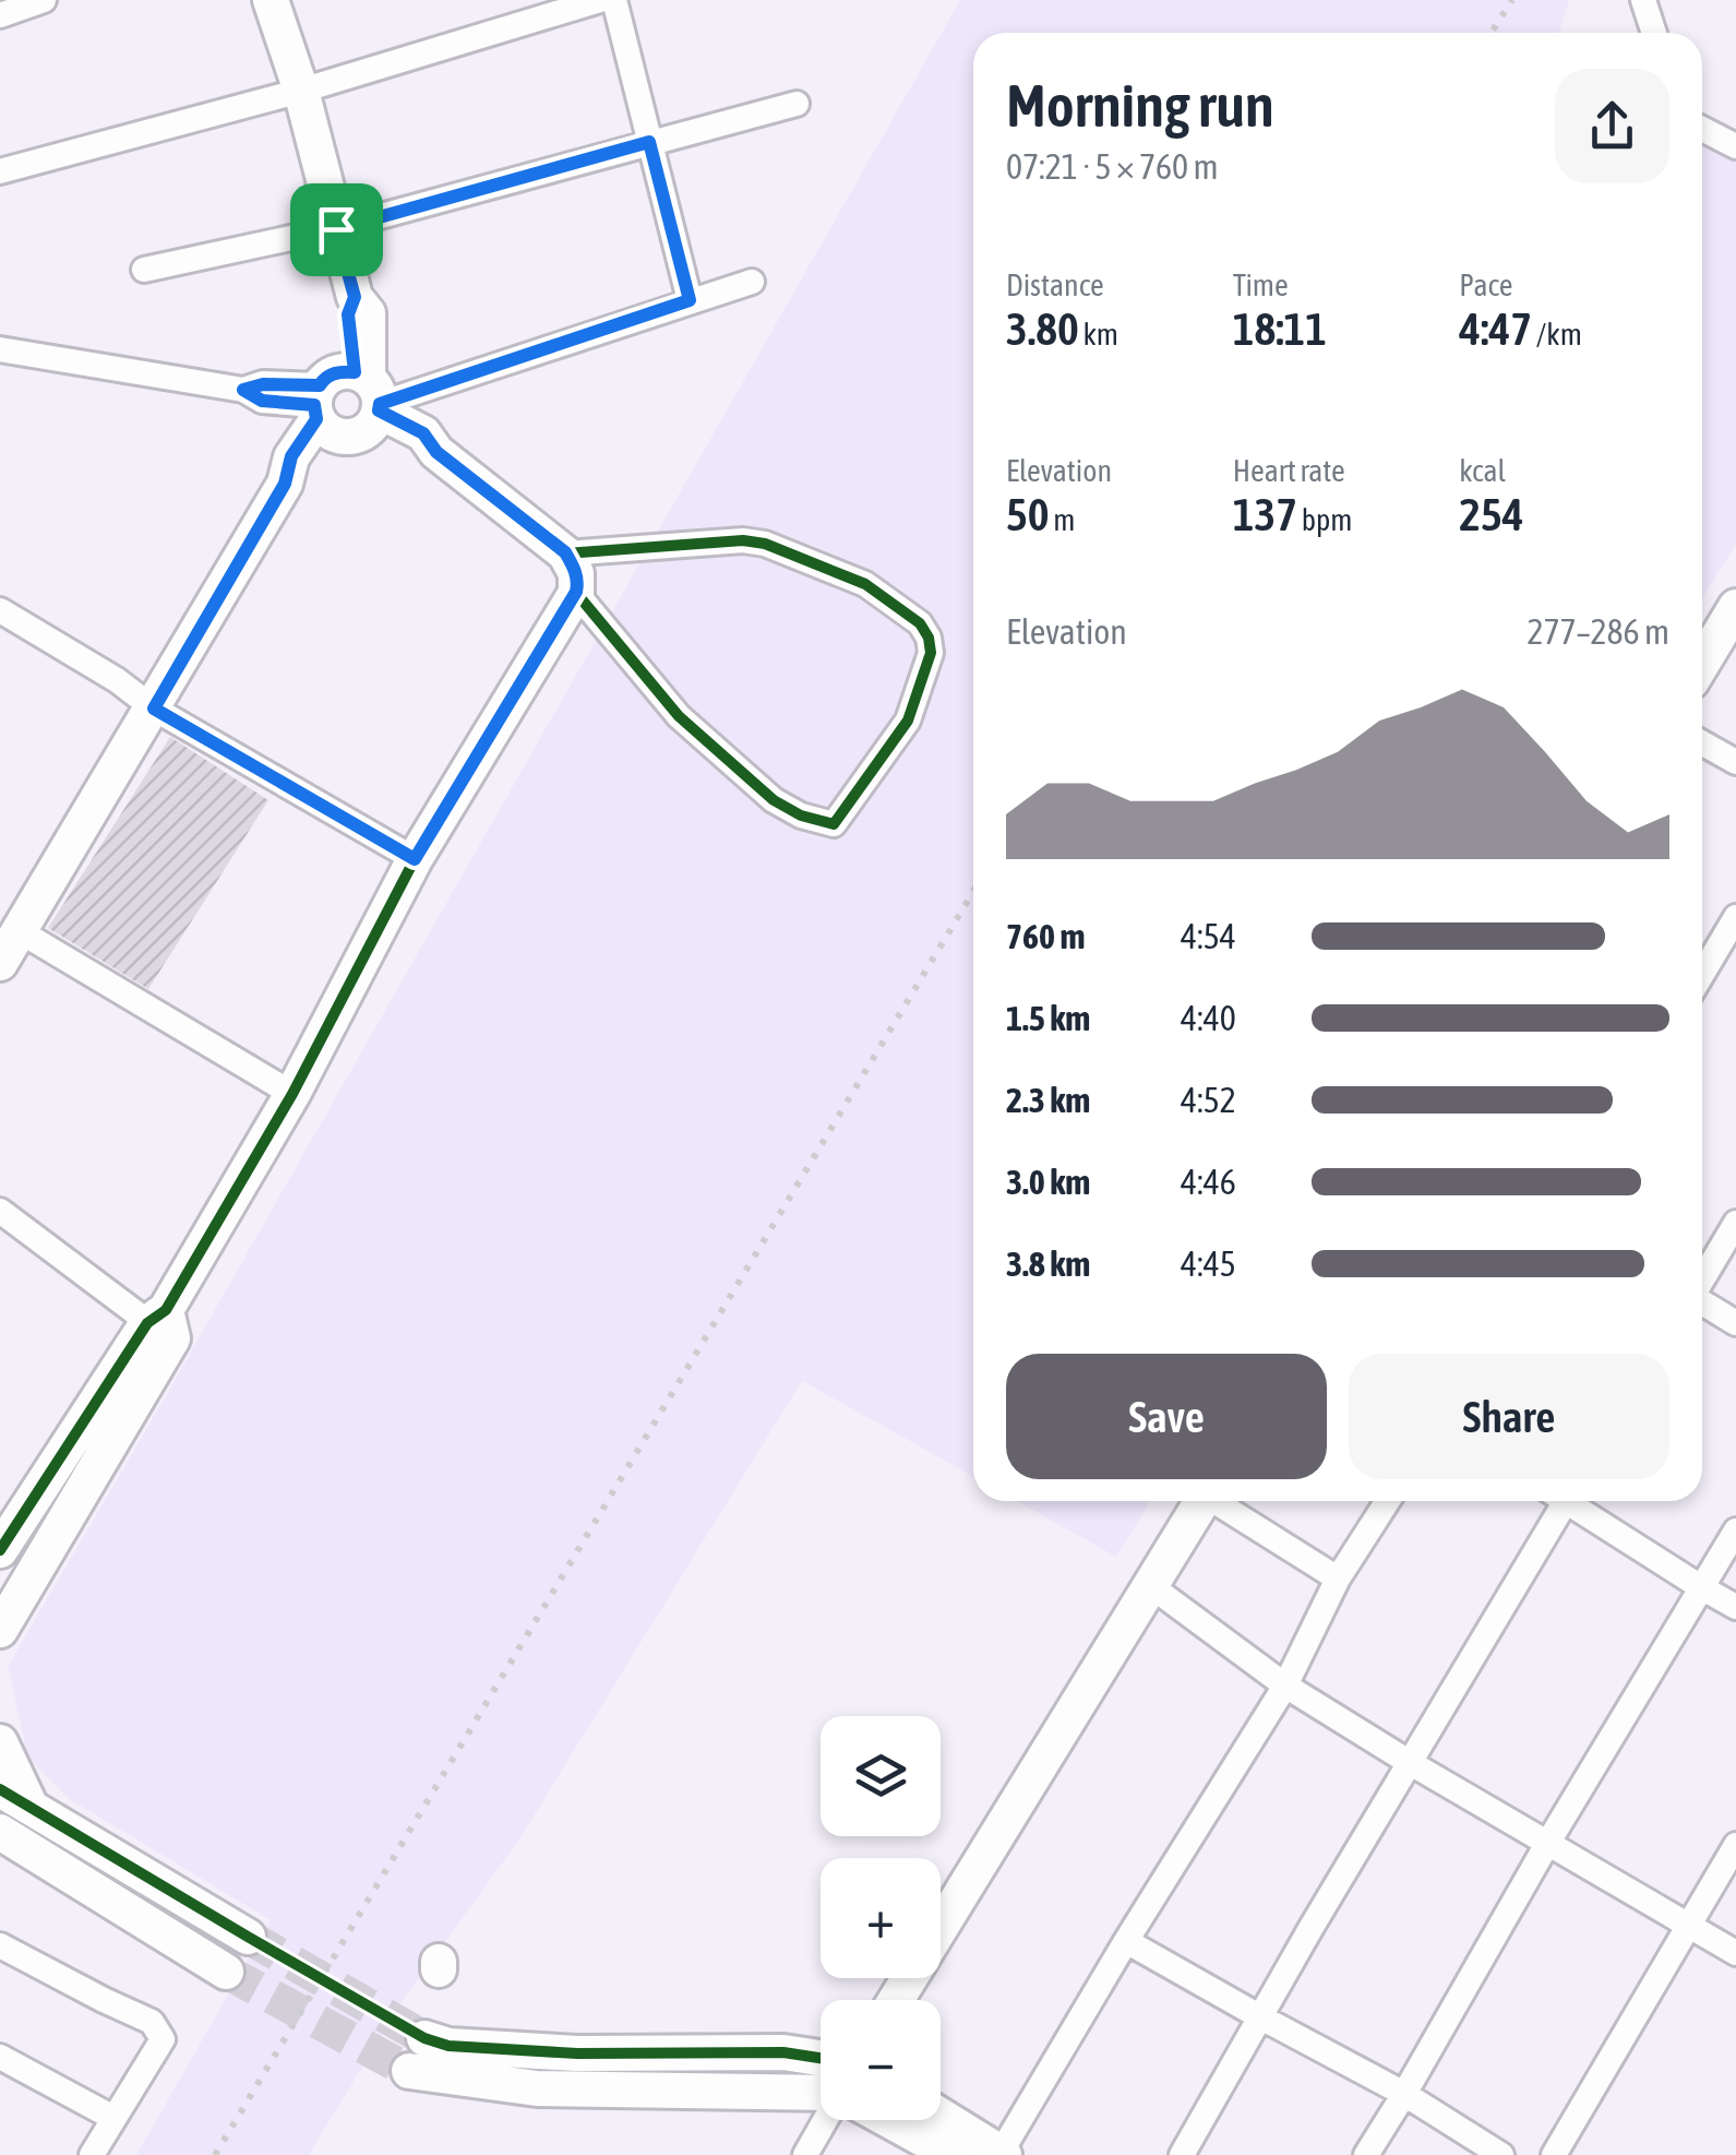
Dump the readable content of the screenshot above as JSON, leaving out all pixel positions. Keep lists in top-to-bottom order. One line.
{"page":{"heading":["Morning run","07:21 · 5 × 760 m"],"stats":[["Distance","3.80 km"],["Time","18:11"],["Pace","4:47 /km"],["Elevation","50 m"],["Heart rate","137 bpm"],["kcal","254"]],"chart":["Elevation","277–286 m"],"list":[{"name":"760 m","note":"4:54"},{"name":"1.5 km","note":"4:40"},{"name":"2.3 km","note":"4:52"},{"name":"3.0 km","note":"4:46"},{"name":"3.8 km","note":"4:45"}],"buttons":["Save","Share"],"map_buttons":["+","−"]}}
